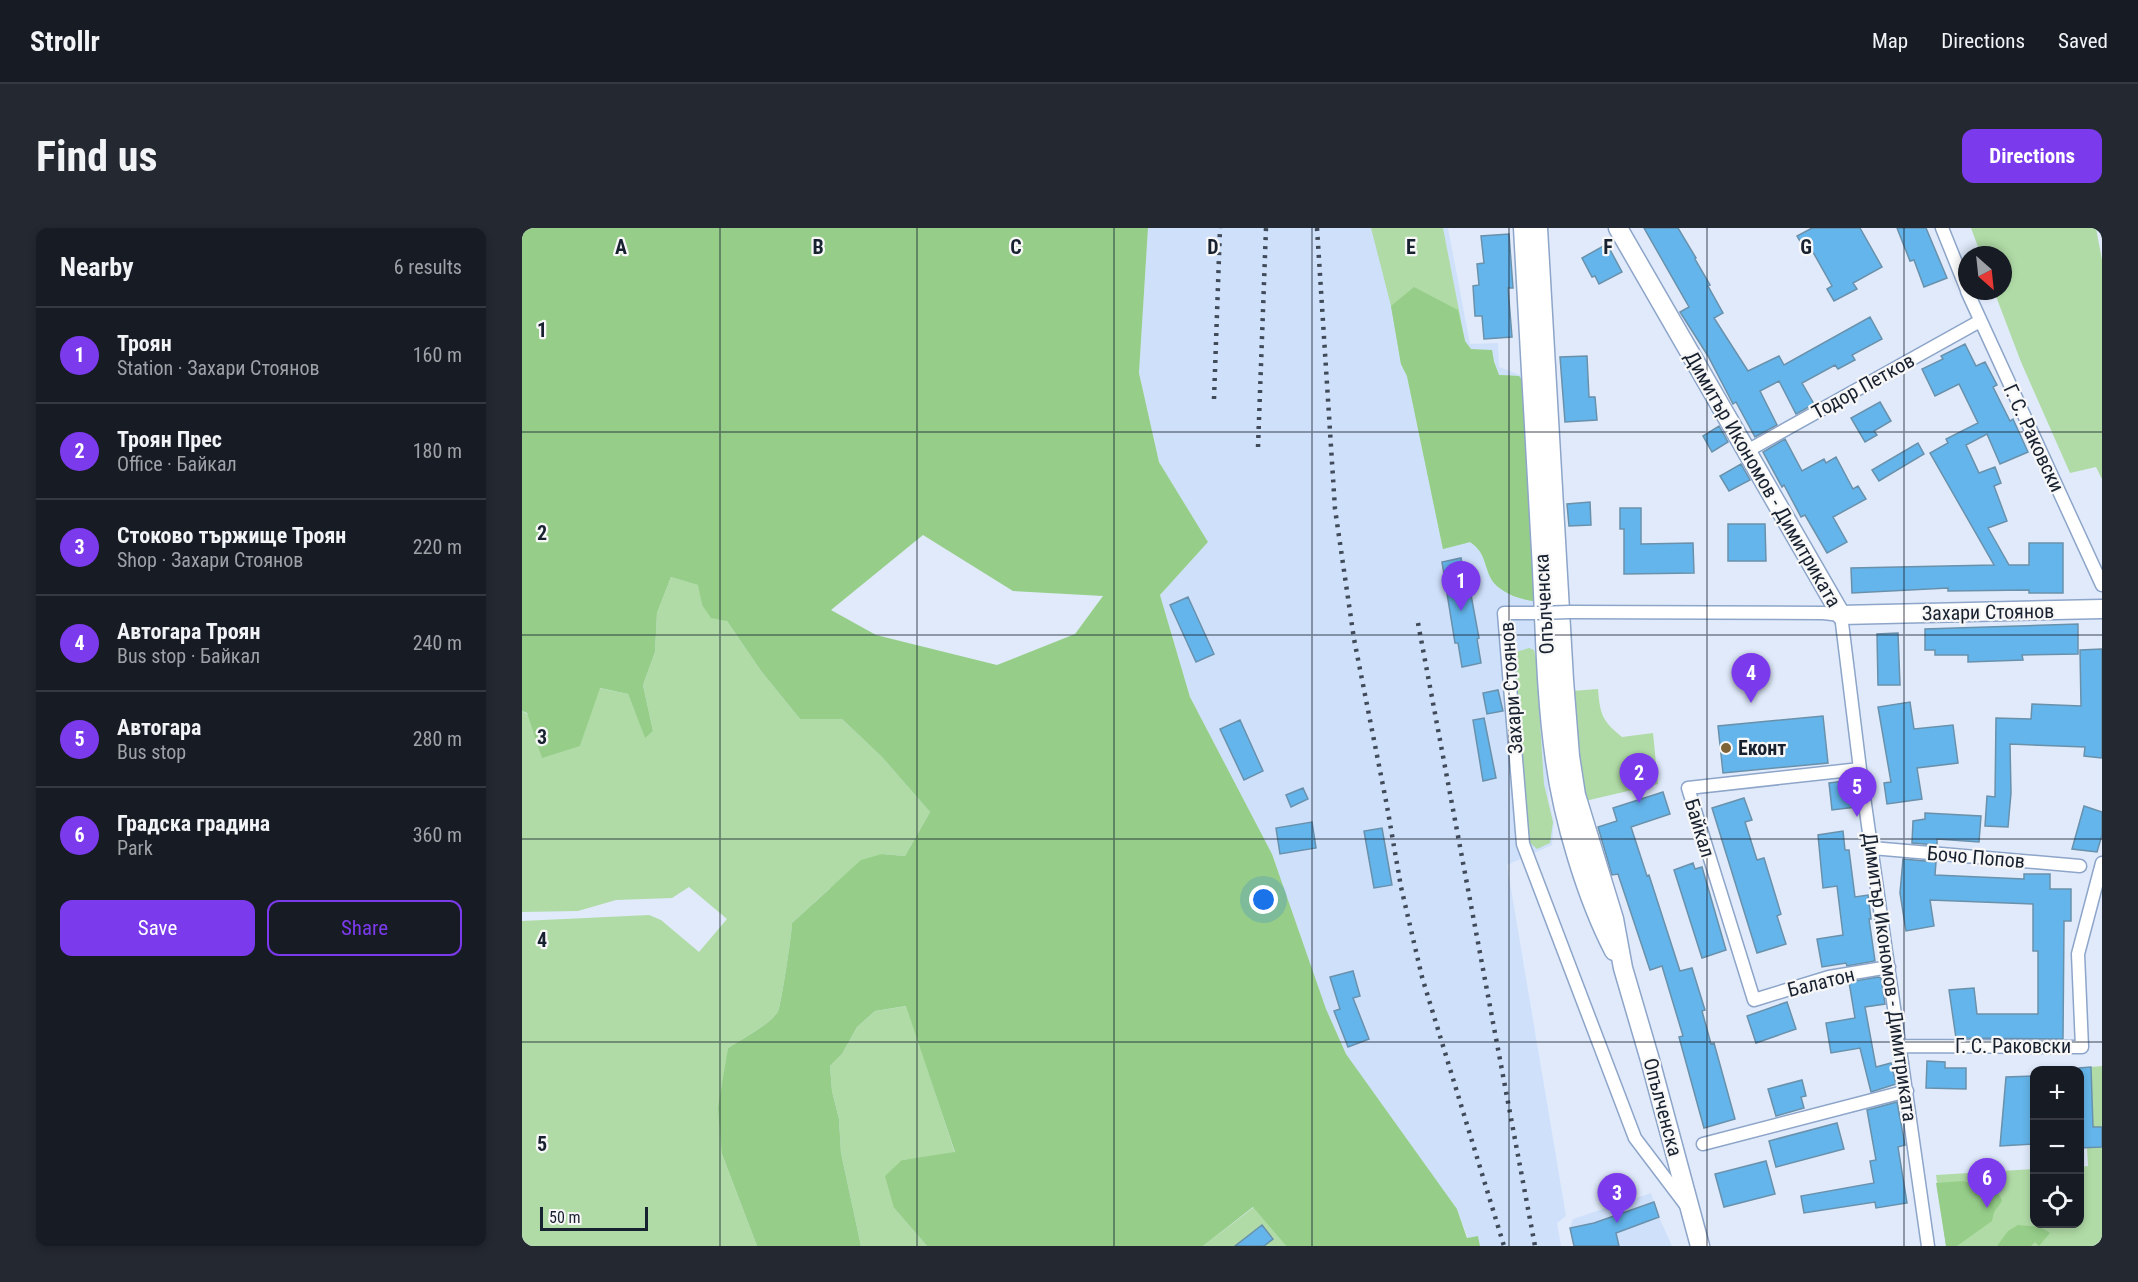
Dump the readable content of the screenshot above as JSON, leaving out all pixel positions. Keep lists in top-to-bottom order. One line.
{"streets":{"street":["Тодор Петков","Г. С. Раковски","Димитър Икономов - Димитриката","Опълченска","Захари Стоянов","Байкал","Бочо Попов","Балатон"]},"crossings":[["Тодор Петков","Г. С. Раковски"],["Тодор Петков","Димитър Икономов - Димитриката"],["Г. С. Раковски","Димитър Икономов - Димитриката"],["Димитър Икономов - Димитриката","Захари Стоянов"],["Димитър Икономов - Димитриката","Байкал"],["Димитър Икономов - Димитриката","Бочо Попов"],["Димитър Икономов - Димитриката","Балатон"],["Опълченска","Захари Стоянов"],["Байкал","Балатон"]],"places":["Еконт"],"scale_bar":"50 m","north":"bottom right","page":{"header":"Strollr","nav":["Map","Directions","Saved"],"buttons":["Directions",["Save","Share"]],"title":"Find us","heading":["Nearby","6 results"],"list":[{"mark":"1","name":"Троян","note":"Station · Захари Стоянов","value":"160 m"},{"mark":"2","name":"Троян Прес","note":"Office · Байкал","value":"180 m"},{"mark":"3","name":"Стоково тържище Троян","note":"Shop · Захари Стоянов","value":"220 m"},{"mark":"4","name":"Автогара Троян","note":"Bus stop · Байкал","value":"240 m"},{"mark":"5","name":"Автогара","note":"Bus stop","value":"280 m"},{"mark":"6","name":"Градска градина","note":"Park","value":"360 m"}],"pins":["1","4","2","5","6","3"],"map_buttons":["+","−"],"scale":"50 m"},"grid":{"columns":["A","B","C","D","E","F","G"],"rows":["1","2","3","4","5"]}}
